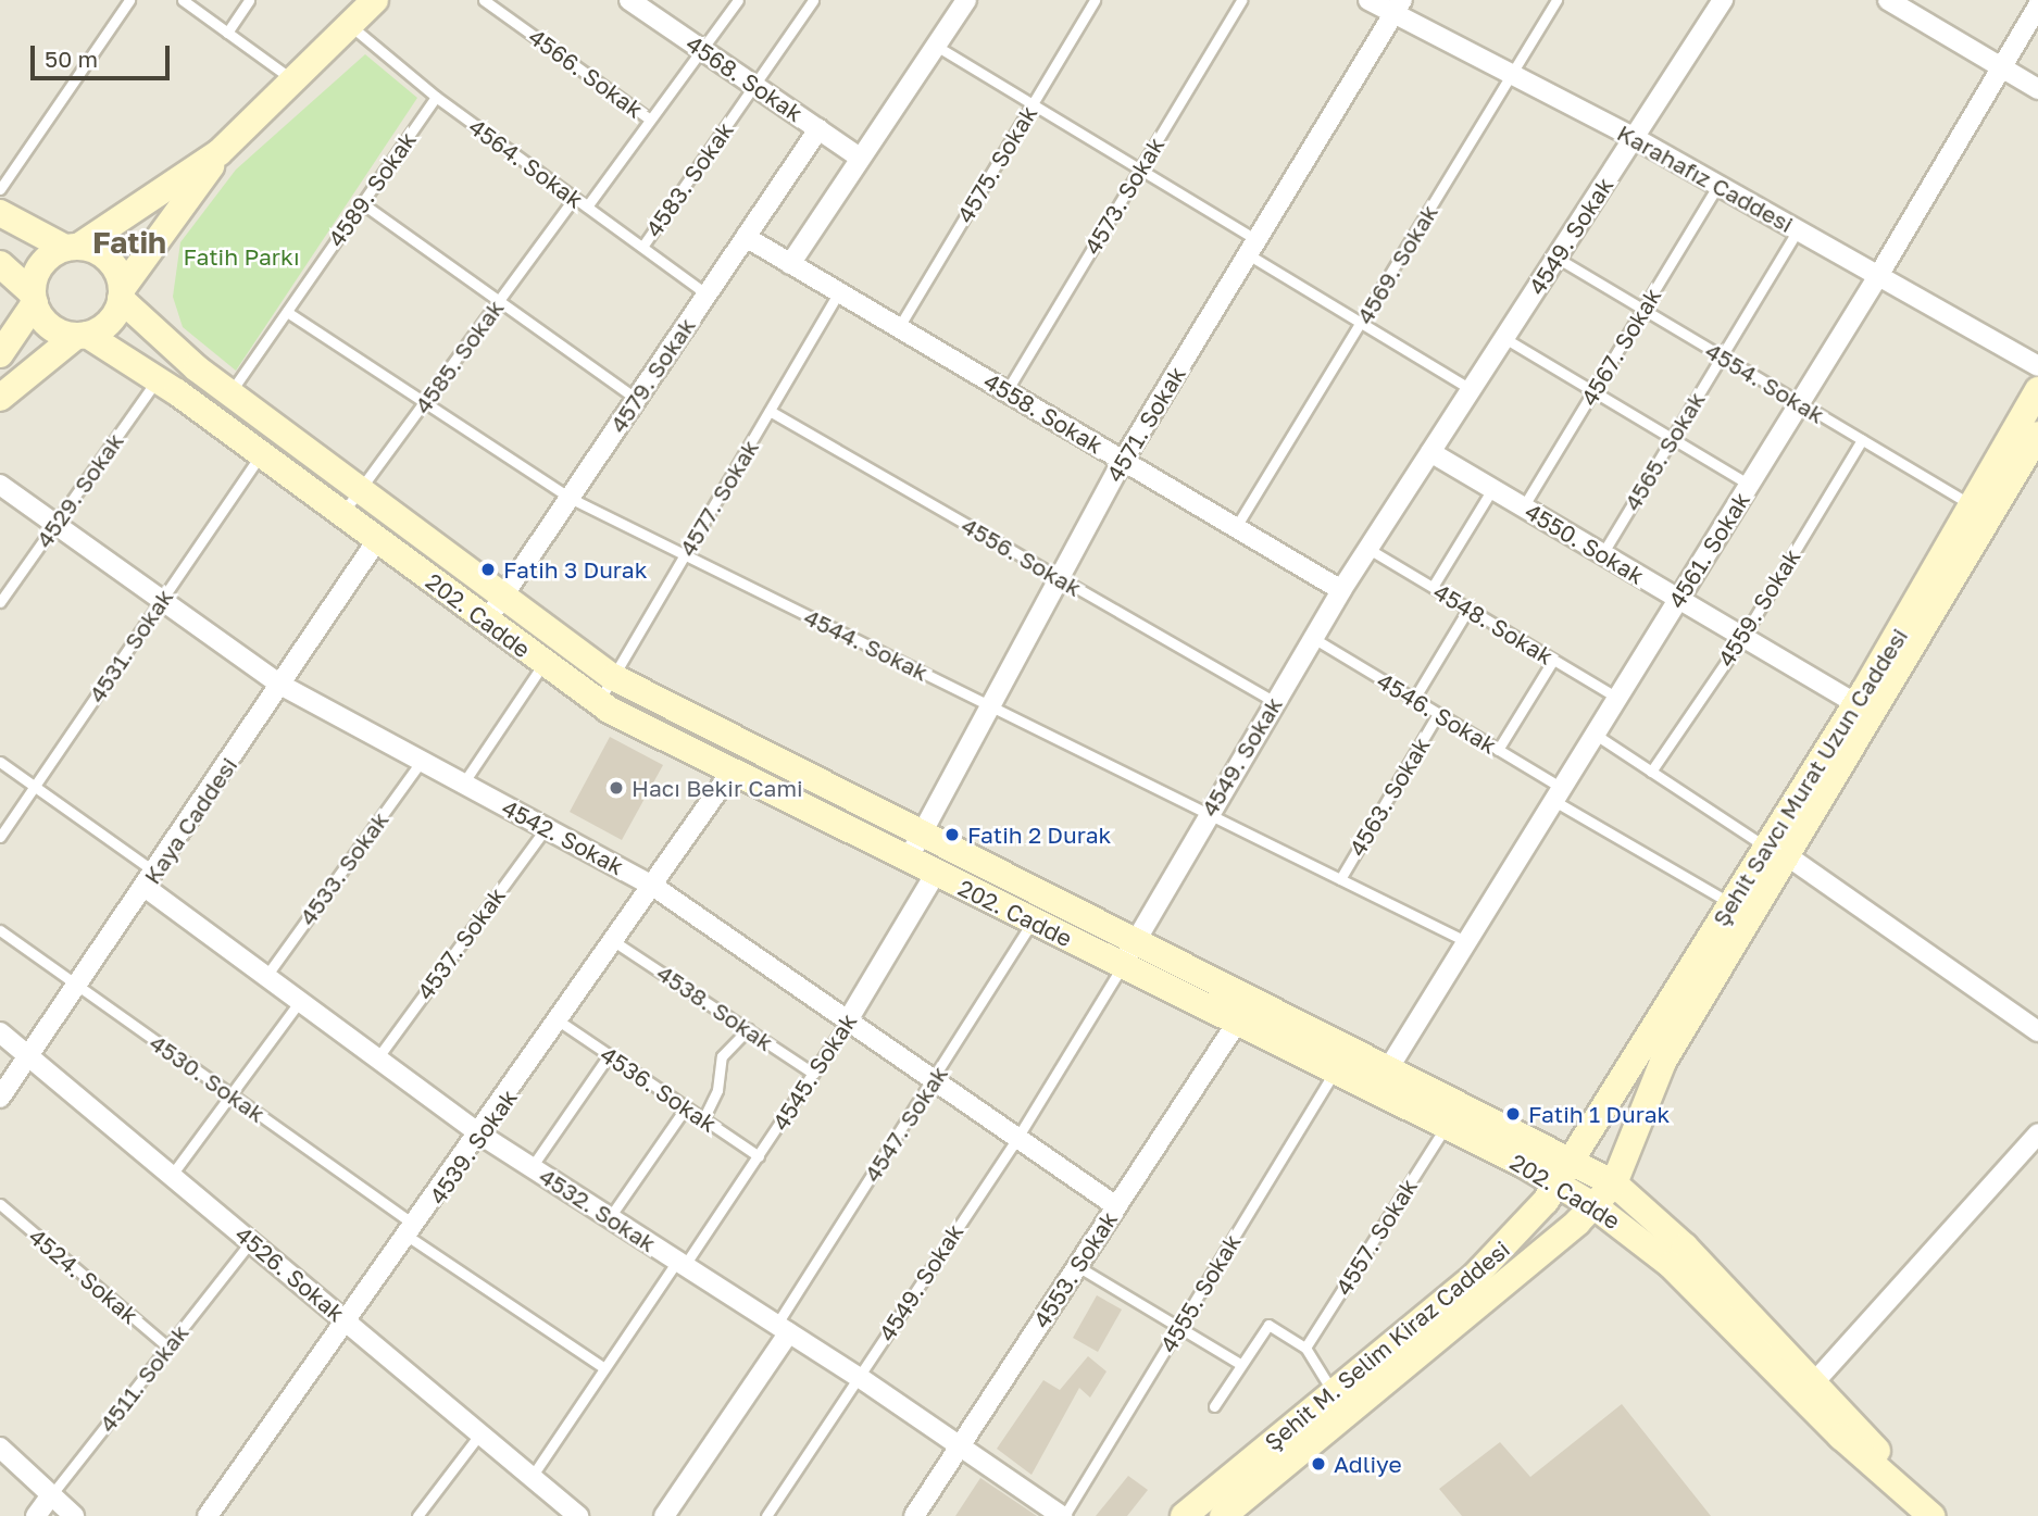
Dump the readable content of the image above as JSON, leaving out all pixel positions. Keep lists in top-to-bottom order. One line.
{"streets":{"main road":["202. Cadde","Şehit Savcı Murat Uzun Caddesi","Şehit M. Selim Kiraz Caddesi"],"street":["4568. Sokak","Karahafız Caddesi","4549. Sokak","4579. Sokak","4558. Sokak","4571. Sokak","4550. Sokak","4561. Sokak","Kaya Caddesi","4542. Sokak","4545. Sokak","4547. Sokak","4539. Sokak","4532. Sokak","4553. Sokak","4526. Sokak","4511. Sokak"],"lane":["4566. Sokak","4564. Sokak","4575. Sokak","4583. Sokak","4589. Sokak","4573. Sokak","4569. Sokak","4567. Sokak","4585. Sokak","4554. Sokak","4565. Sokak","4529. Sokak","4577. Sokak","4556. Sokak","4559. Sokak","4548. Sokak","4544. Sokak","4531. Sokak","4546. Sokak","4563. Sokak","4533. Sokak","4537. Sokak","4538. Sokak","4530. Sokak","4536. Sokak","4557. Sokak","4524. Sokak","4555. Sokak"]},"crossings":[["4568. Sokak","4583. Sokak"],["4568. Sokak","4579. Sokak"],["4564. Sokak","4583. Sokak"],["4564. Sokak","4589. Sokak"],["4564. Sokak","4585. Sokak"],["4564. Sokak","4579. Sokak"],["4575. Sokak","4558. Sokak"],["Karahafız Caddesi","4549. Sokak"],["Karahafız Caddesi","4569. Sokak"],["Karahafız Caddesi","4567. Sokak"],["Karahafız Caddesi","4571. Sokak"],["Karahafız Caddesi","4565. Sokak"],["Karahafız Caddesi","4561. Sokak"],["4589. Sokak","202. Cadde"],["4589. Sokak","4544. Sokak"],["4573. Sokak","4558. Sokak"],["4549. Sokak","4554. Sokak"],["4549. Sokak","4558. Sokak"],["4549. Sokak","4550. Sokak"],["4549. Sokak","4556. Sokak"],["4549. Sokak","202. Cadde"],["4549. Sokak","4548. Sokak"],["4549. Sokak","4544. Sokak"],["4549. Sokak","4546. Sokak"],["4549. Sokak","4542. Sokak"],["4549. Sokak","4532. Sokak"],["4569. Sokak","4558. Sokak"],["4567. Sokak","4554. Sokak"],["4567. Sokak","4550. Sokak"],["4585. Sokak","202. Cadde"],["4585. Sokak","4544. Sokak"],["4579. Sokak","4558. Sokak"],["4579. Sokak","202. Cadde"],["4579. Sokak","4544. Sokak"],["4554. Sokak","4565. Sokak"],["4554. Sokak","4561. Sokak"],["4554. Sokak","4559. Sokak"],["4554. Sokak","Şehit Savcı Murat Uzun Caddesi"],["4558. Sokak","4571. Sokak"],["4558. Sokak","4577. Sokak"],["4571. Sokak","4556. Sokak"],["4571. Sokak","202. Cadde"],["4571. Sokak","4544. Sokak"],["4565. Sokak","4550. Sokak"],["4529. Sokak","202. Cadde"],["4529. Sokak","4542. Sokak"],["4577. Sokak","4556. Sokak"],["4577. Sokak","202. Cadde"],["4577. Sokak","4544. Sokak"],["4550. Sokak","4561. Sokak"],["4550. Sokak","4559. Sokak"],["4550. Sokak","Şehit Savcı Murat Uzun Caddesi"],["4561. Sokak","202. Cadde"],["4561. Sokak","4548. Sokak"],["4561. Sokak","4544. Sokak"],["4561. Sokak","4546. Sokak"],["202. Cadde","4531. Sokak"],["202. Cadde","Şehit Savcı Murat Uzun Caddesi"],["202. Cadde","Kaya Caddesi"],["202. Cadde","4545. Sokak"],["202. Cadde","4547. Sokak"],["202. Cadde","4539. Sokak"],["202. Cadde","4557. Sokak"],["202. Cadde","4553. Sokak"],["202. Cadde","4555. Sokak"],["202. Cadde","Şehit M. Selim Kiraz Caddesi"],["4544. Sokak","4563. Sokak"],["4531. Sokak","4542. Sokak"],["4546. Sokak","Şehit Savcı Murat Uzun Caddesi"],["4546. Sokak","4563. Sokak"],["Şehit Savcı Murat Uzun Caddesi","Şehit M. Selim Kiraz Caddesi"],["Kaya Caddesi","4542. Sokak"],["Kaya Caddesi","4530. Sokak"],["Kaya Caddesi","4532. Sokak"],["Kaya Caddesi","4526. Sokak"],["4542. Sokak","4533. Sokak"],["4542. Sokak","4537. Sokak"],["4542. Sokak","4545. Sokak"],["4542. Sokak","4547. Sokak"],["4542. Sokak","4539. Sokak"],["4542. Sokak","4553. Sokak"],["4533. Sokak","4532. Sokak"],["4537. Sokak","4532. Sokak"],["4538. Sokak","4545. Sokak"],["4538. Sokak","4539. Sokak"],["4545. Sokak","4530. Sokak"],["4545. Sokak","4536. Sokak"],["4545. Sokak","4532. Sokak"],["4545. Sokak","4526. Sokak"],["4530. Sokak","4539. Sokak"],["4536. Sokak","4539. Sokak"],["4547. Sokak","4532. Sokak"],["4539. Sokak","4532. Sokak"],["4539. Sokak","4526. Sokak"],["4532. Sokak","4553. Sokak"],["4532. Sokak","4555. Sokak"],["4526. Sokak","4511. Sokak"],["4524. Sokak","4511. Sokak"]],"districts":["Fatih"],"parks":["Fatih Parkı"],"places":["Fatih 3 Durak","Hacı Bekir Cami","Fatih 2 Durak","Fatih 1 Durak","Adliye"],"scale_bar":"50 m"}
